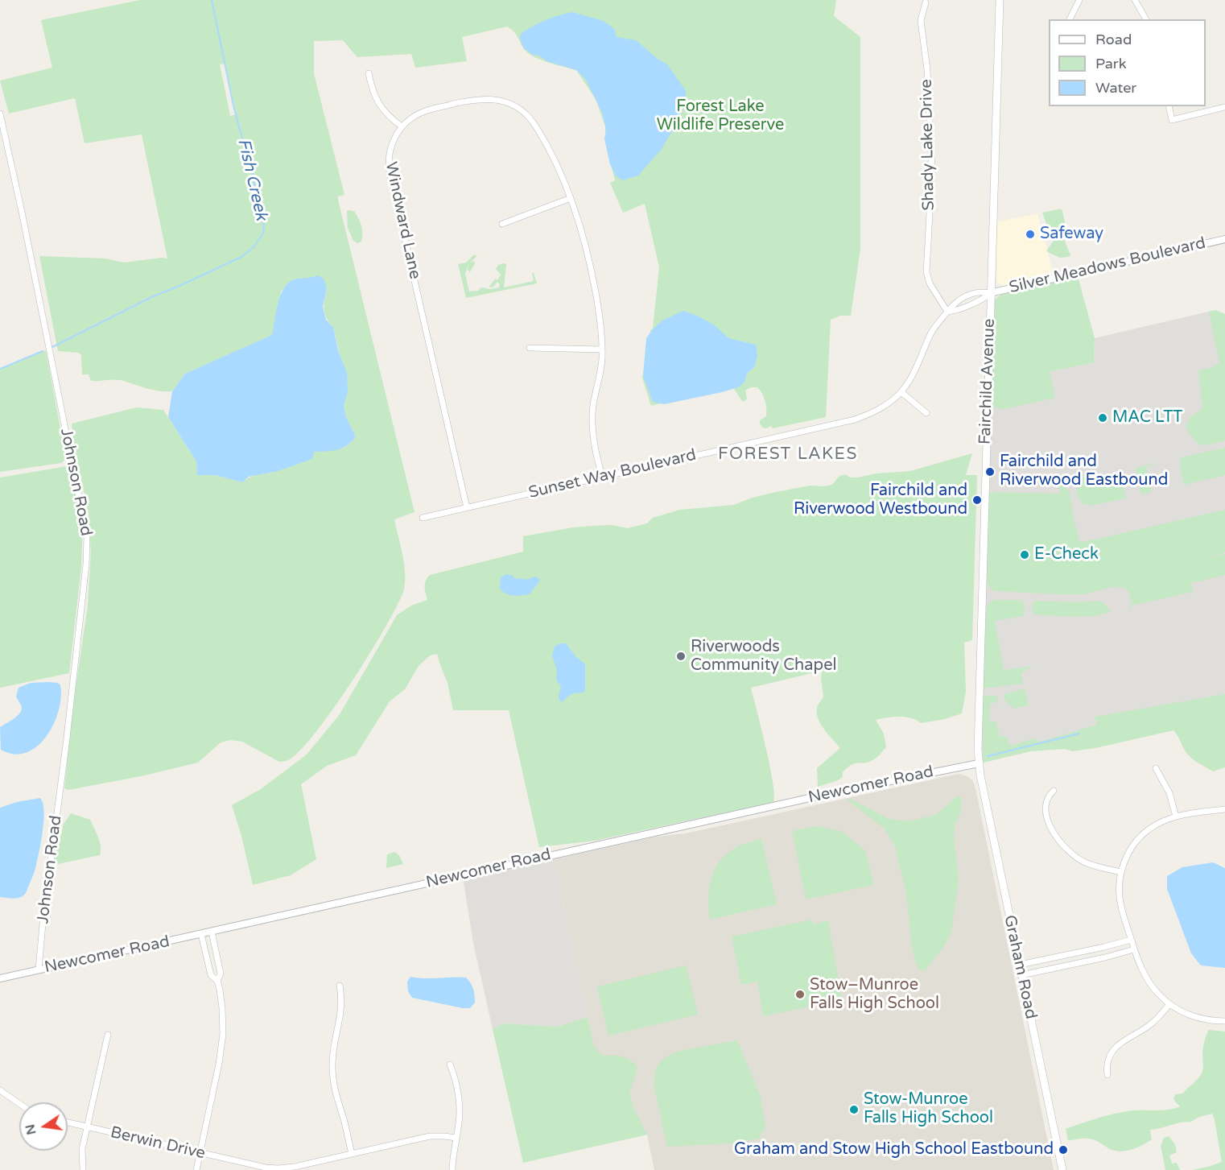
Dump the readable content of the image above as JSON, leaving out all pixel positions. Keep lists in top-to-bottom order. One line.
{"streets":{"main road":["Fairchild Avenue","Graham Road"],"street":["Shady Lake Drive","Windward Lane","Silver Meadows Boulevard","Sunset Way Boulevard","Johnson Road","Newcomer Road","Berwin Drive"]},"crossings":[["Shady Lake Drive","Sunset Way Boulevard"],["Windward Lane","Sunset Way Boulevard"],["Silver Meadows Boulevard","Fairchild Avenue"],["Fairchild Avenue","Newcomer Road"],["Fairchild Avenue","Graham Road"],["Johnson Road","Newcomer Road"],["Newcomer Road","Graham Road"]],"districts":["FOREST LAKES"],"water":["Fish Creek"],"parks":["Forest Lake Wildlife Preserve"],"places":["Safeway","MAC LTT","Fairchild and Riverwood Eastbound","Fairchild and Riverwood Westbound","E-Check","Riverwoods Community Chapel","Stow–Munroe Falls High School","Stow-Munroe Falls High School","Graham and Stow High School Eastbound"],"legend":["Road","Park","Water"],"north":"left"}
